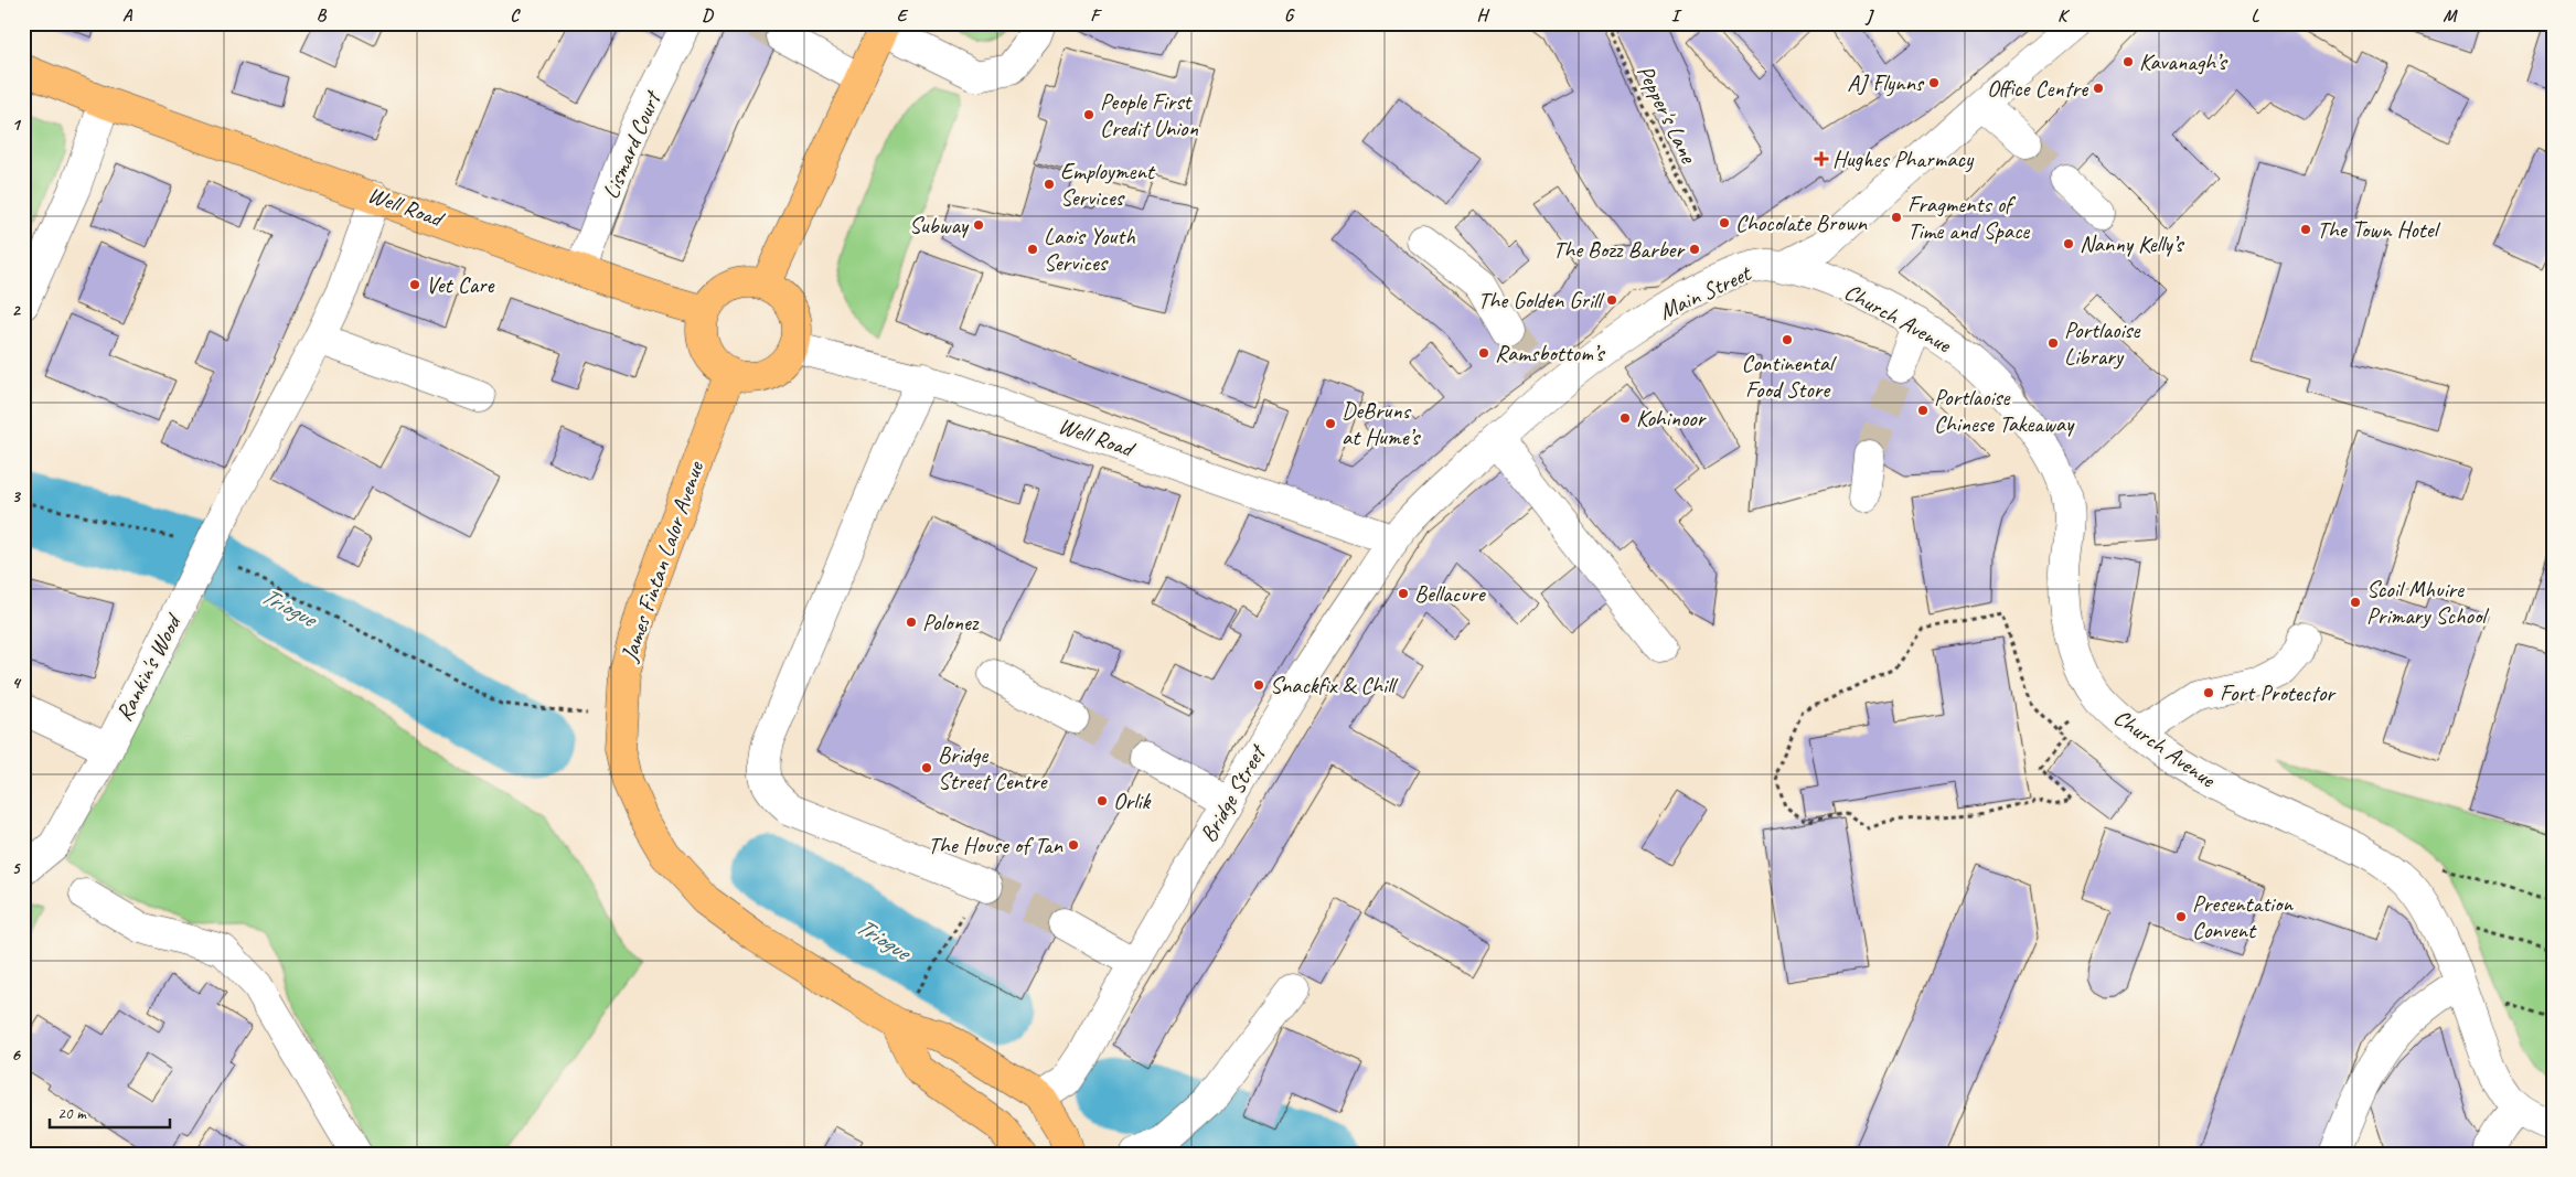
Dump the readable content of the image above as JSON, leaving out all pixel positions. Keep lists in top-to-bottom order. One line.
{"streets":{"main road":["Well Road","James Fintan Lalor Avenue"],"street":["Lismard Court","Main Street","Church Avenue","Rankin's Wood","Bridge Street"],"path":["Pepper's Lane"]},"crossings":[["Lismard Court","Well Road"],["Well Road","Main Street"],["Well Road","James Fintan Lalor Avenue"],["Well Road","Rankin's Wood"],["Well Road","Bridge Street"],["Main Street","Church Avenue"],["Main Street","Bridge Street"],["James Fintan Lalor Avenue","Bridge Street"]],"water":["Triogue"],"places":{"other":["Kavanagh’s","AJ Flynns","Office Centre","People First Credit Union","Employment Services","Fragments of Time and Space","Chocolate Brown","Subway","The Town Hotel","Nanny Kelly’s","Laois Youth Services","The Bozz Barber","Vet Care","The Golden Grill","Continental Food Store","Portlaoise Library","Ramsbottom’s","Portlaoise Chinese Takeaway","Kohinoor","DeBruns at Hume’s","Bellacure","Scoil Mhuire Primary School","Polonez","Snackfix & Chill","Fort Protector","Bridge Street Centre","Orlik","The House of Tan","Presentation Convent"],"health":["Hughes Pharmacy"]},"scale_bar":"20 m","grid":{"columns":["A","B","C","D","E","F","G","H","I","J","K","L","M"],"rows":["1","2","3","4","5","6"]}}
